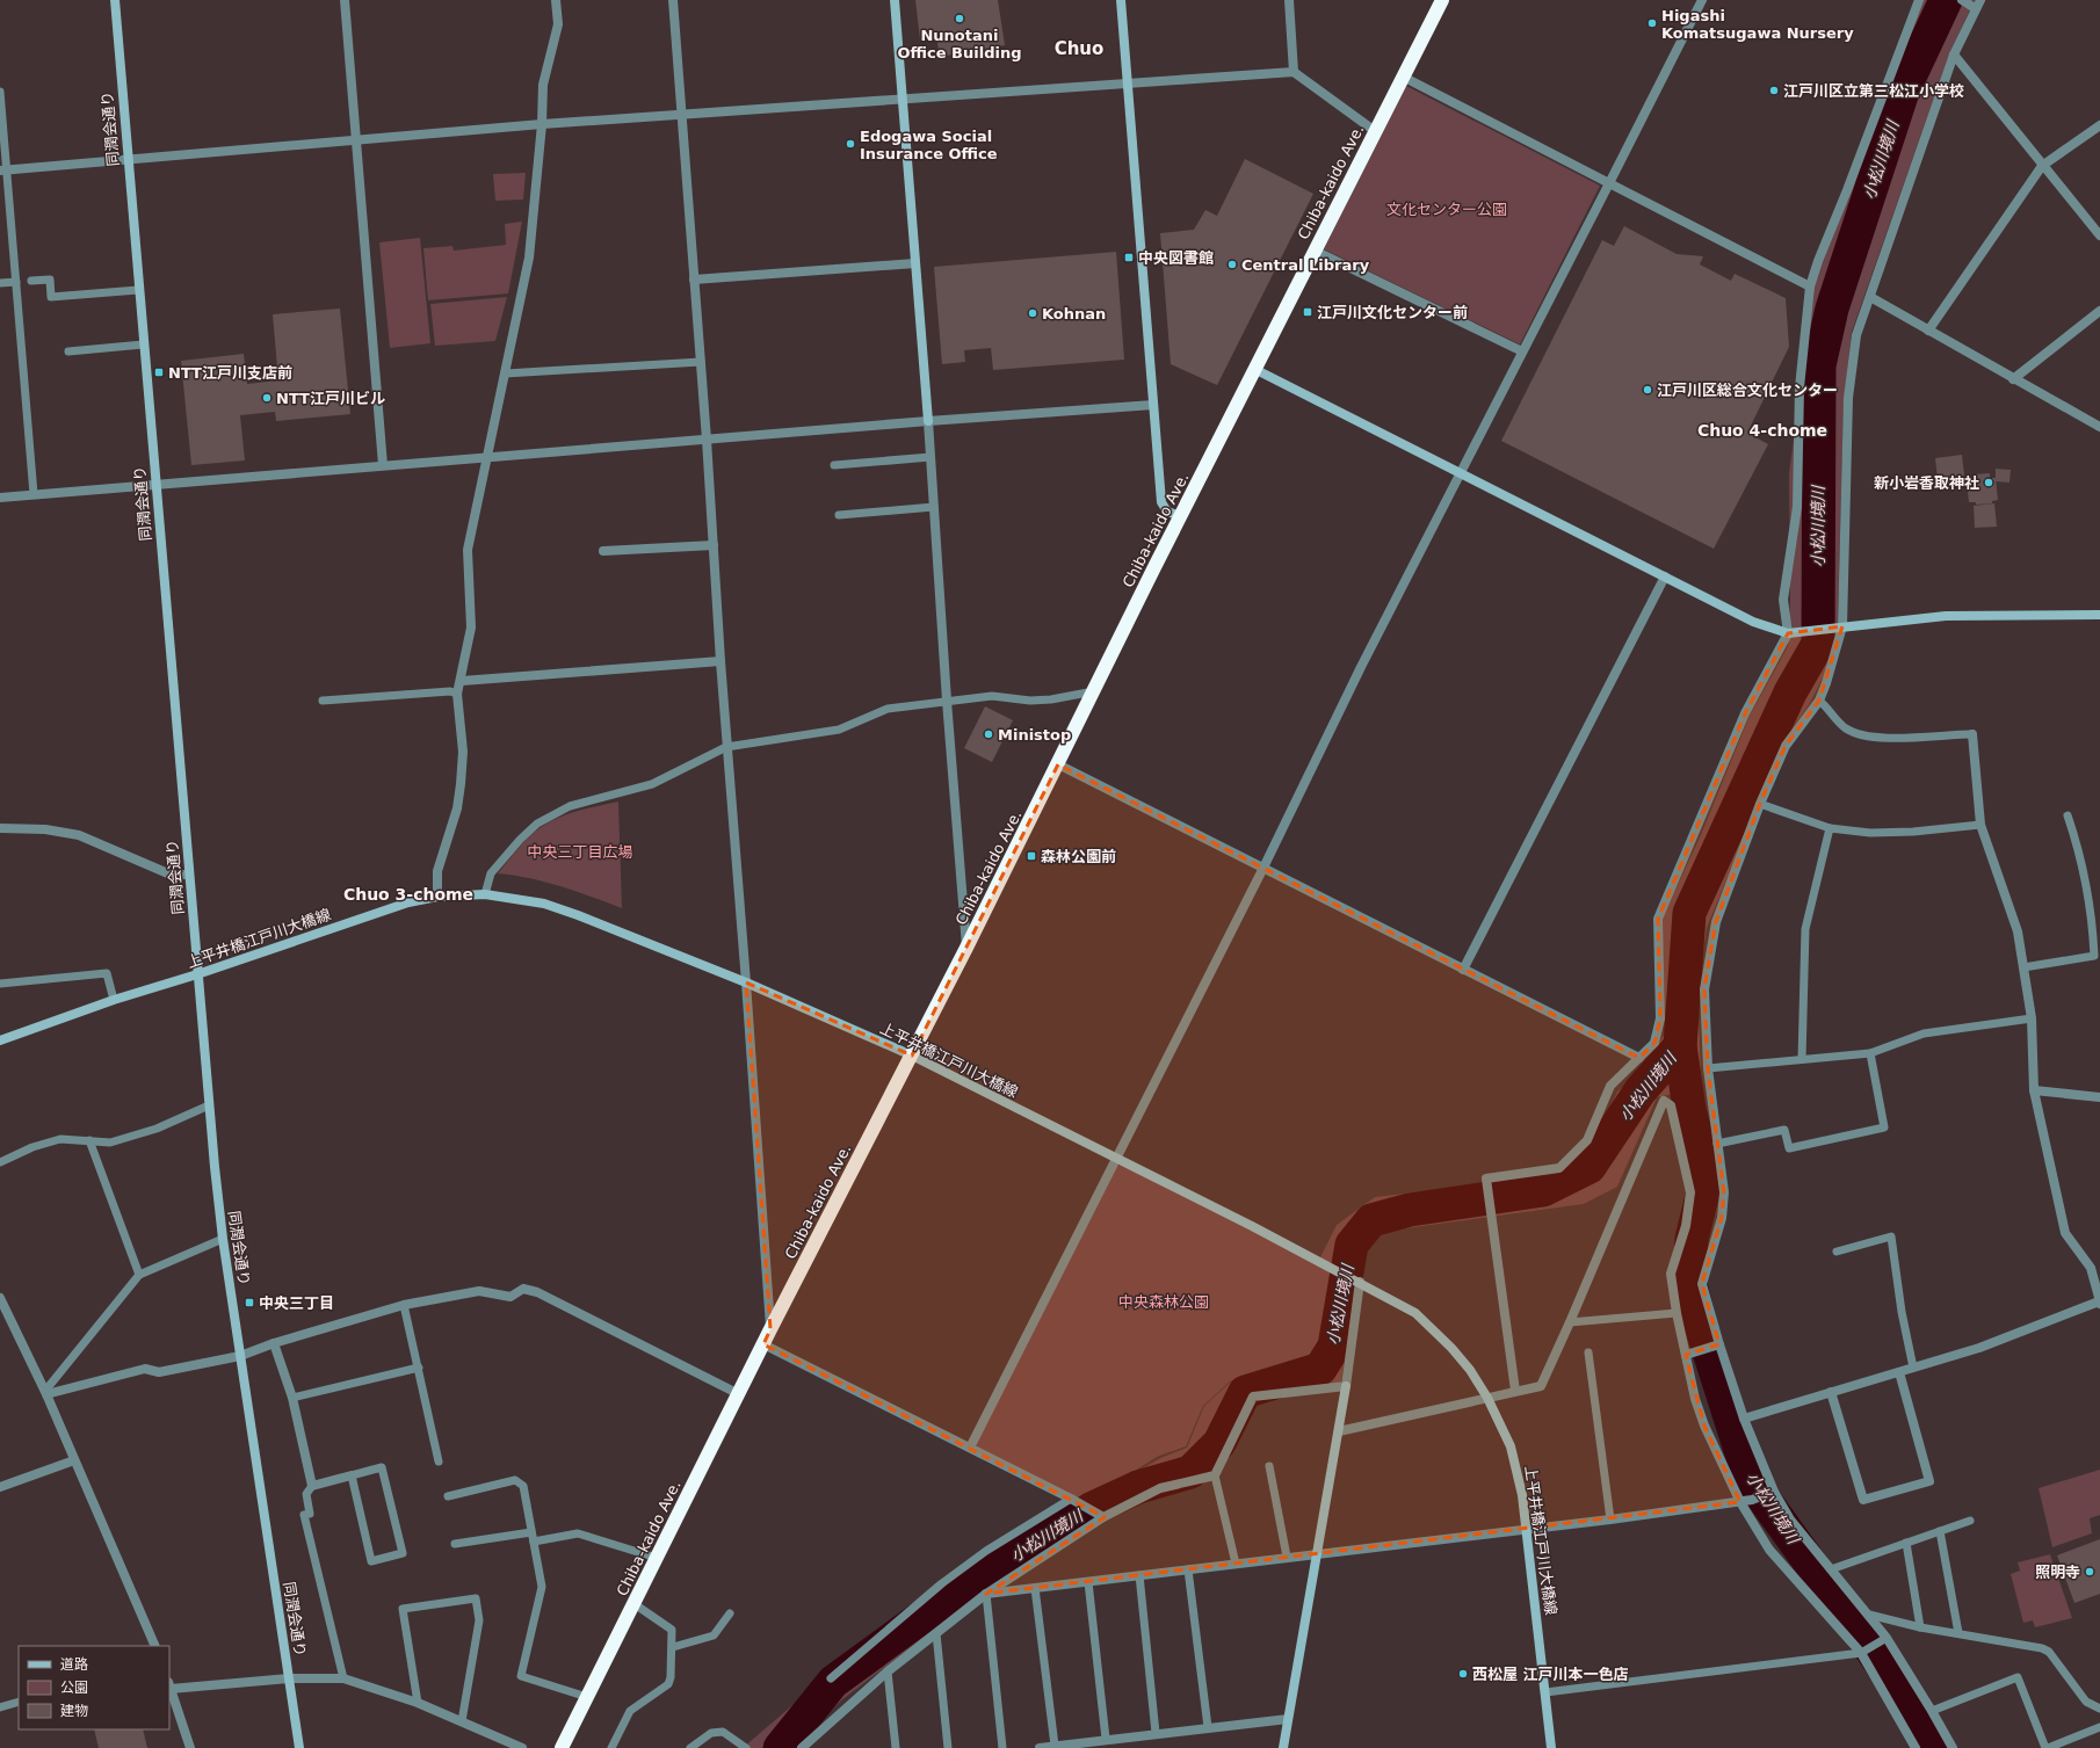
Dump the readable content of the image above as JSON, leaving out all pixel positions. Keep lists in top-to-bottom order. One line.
{"streets":{"highway":["Chiba-kaido Ave."],"street":["同潤会通り","上平井橋江戸川大橋線"]},"crossings":[["同潤会通り","上平井橋江戸川大橋線"],["Chiba-kaido Ave.","上平井橋江戸川大橋線"]],"districts":["Chuo","Chuo 4-chome","Chuo 3-chome"],"water":["小松川境川"],"parks":["文化センター公園","中央三丁目広場","中央森林公園"],"places":{"other":["Nunotani Office Building","Higashi Komatsugawa Nursery","江戸川区立第三松江小学校","Edogawa Social Insurance Office","Central Library","Kohnan","江戸川区総合文化センター","NTT江戸川ビル","新小岩香取神社","Ministop","照明寺","西松屋 江戸川本一色店"],"transit":["中央図書館","江戸川文化センター前","NTT江戸川支店前","森林公園前","中央三丁目"]},"legend":["道路","公園","建物"]}
